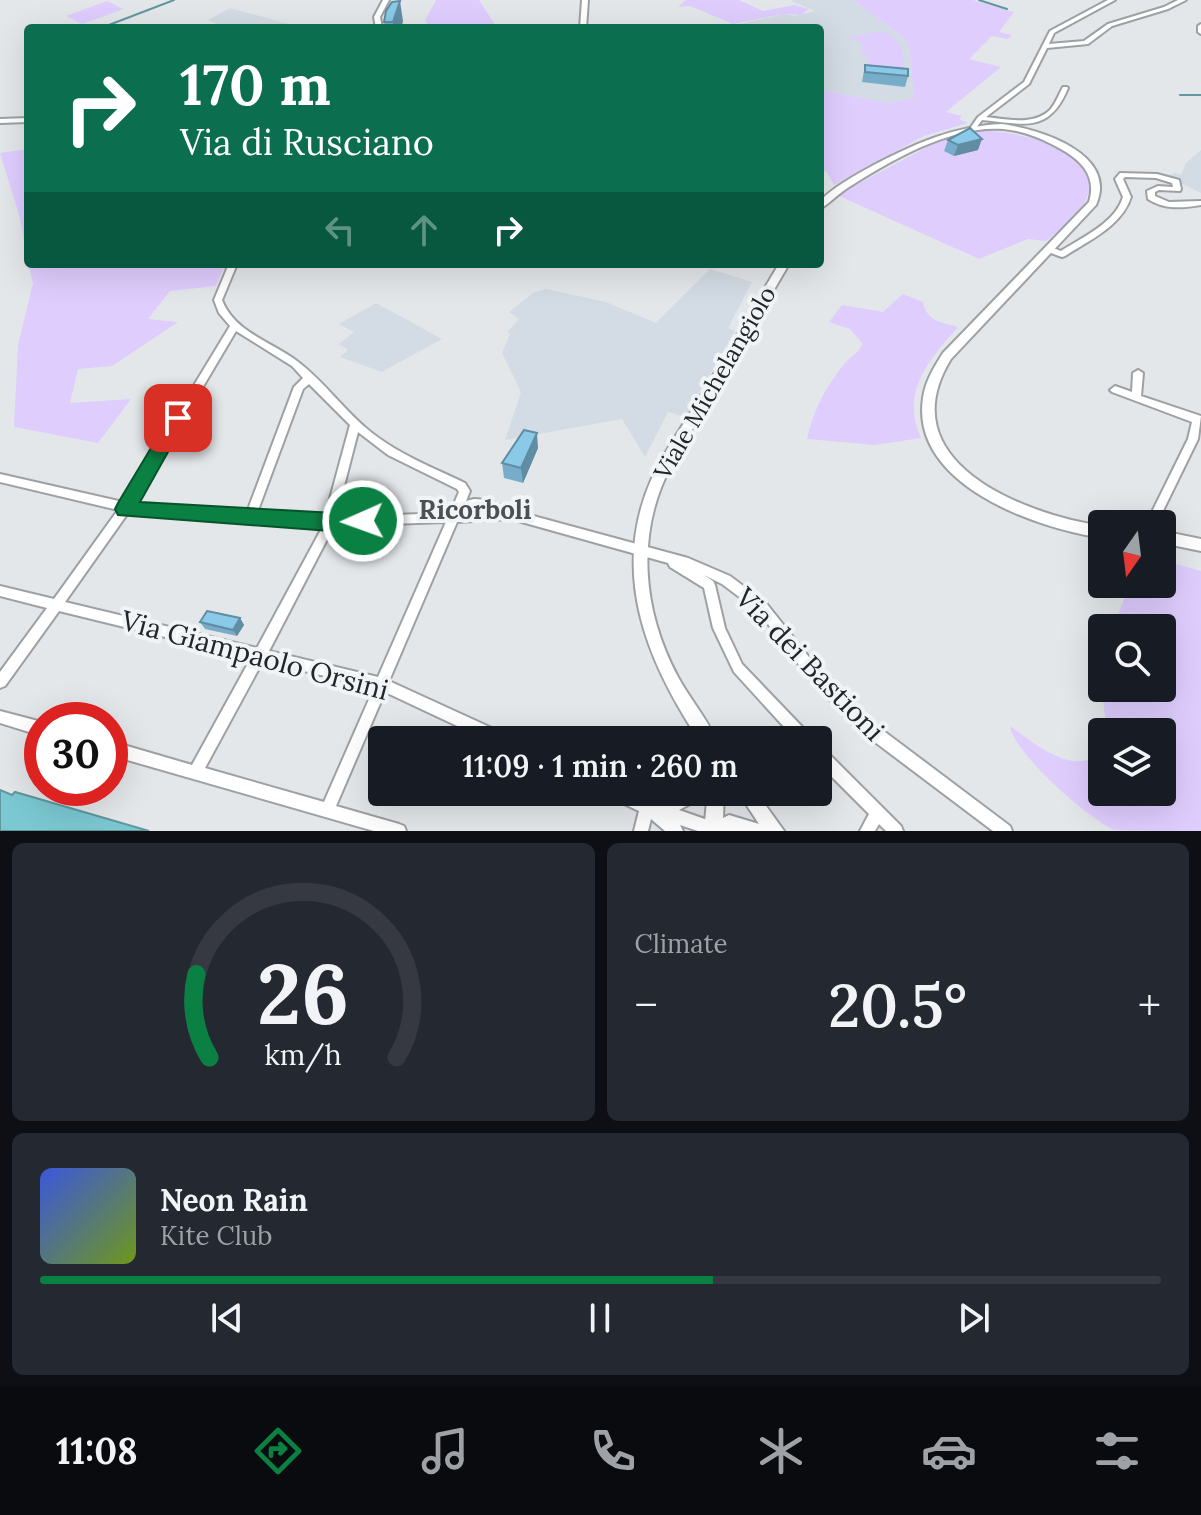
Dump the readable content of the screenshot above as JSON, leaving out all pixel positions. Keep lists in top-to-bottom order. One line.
{"streets":{"main road":["Viale Michelangiolo"],"street":["Via Giampaolo Orsini","Via dei Bastioni"]},"crossings":[["Viale Michelangiolo","Via dei Bastioni"]],"districts":["Ricorboli"],"north":"bottom","page":{"turn":["170 m","Via di Rusciano"],"limit":"30","trip":"11:09 · 1 min · 260 m","tile":"Climate","heat":["−","20.5°","+"],"song":["Neon Rain","Kite Club"],"tabs":"11:08","gauge":["26","km/h"]}}
